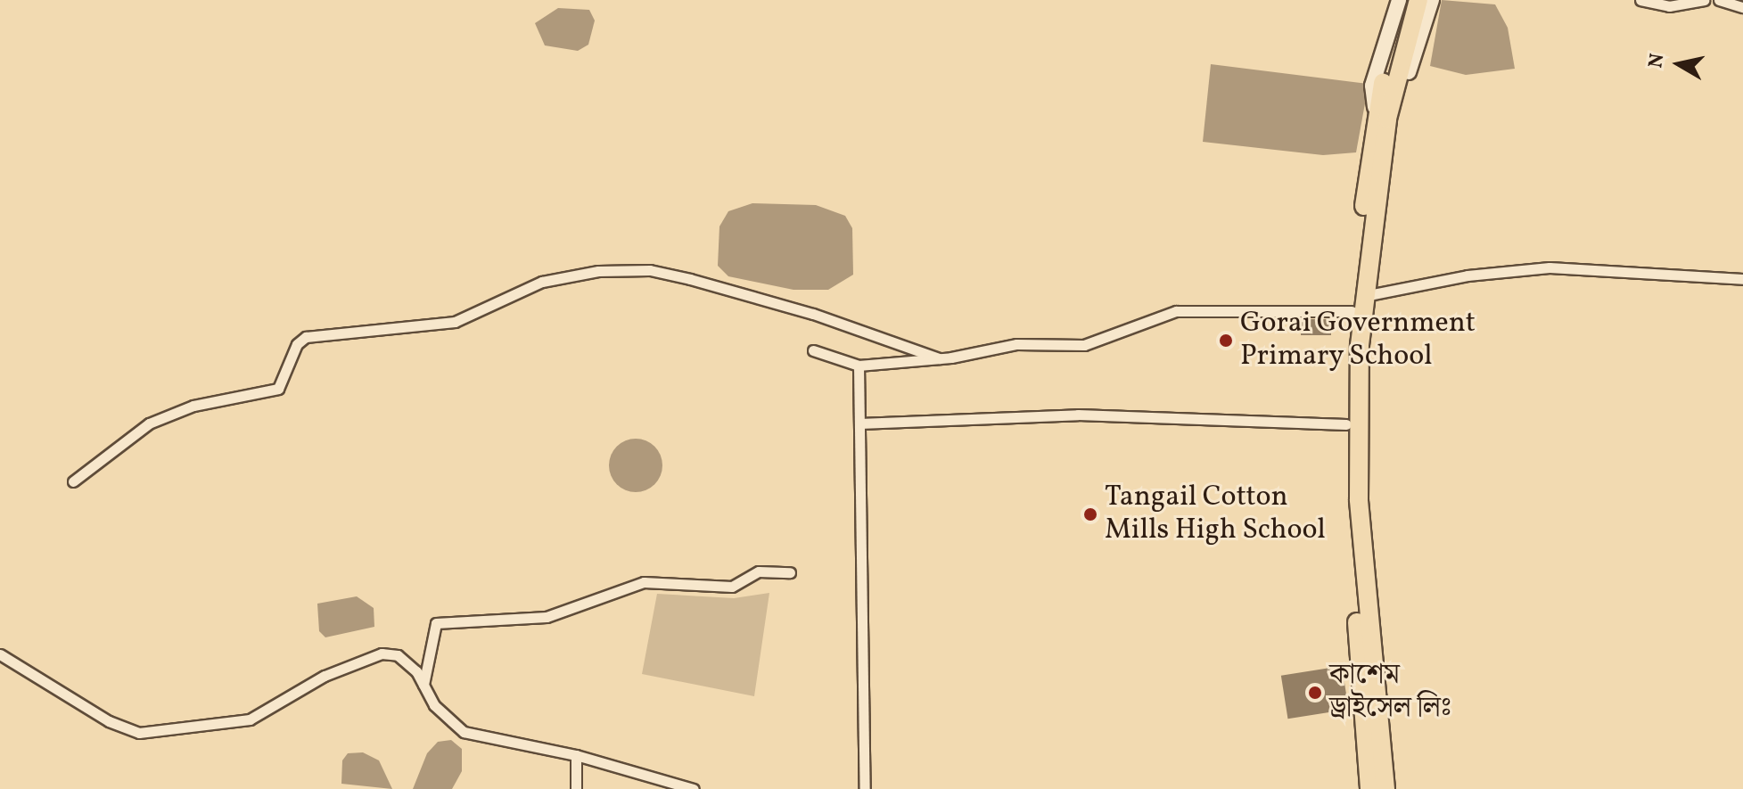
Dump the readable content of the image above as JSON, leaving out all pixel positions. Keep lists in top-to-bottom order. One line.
{"places":["Gorai Government Primary School","Tangail Cotton Mills High School","কাশেম ড্রাইসেল লিঃ"],"north":"left"}
